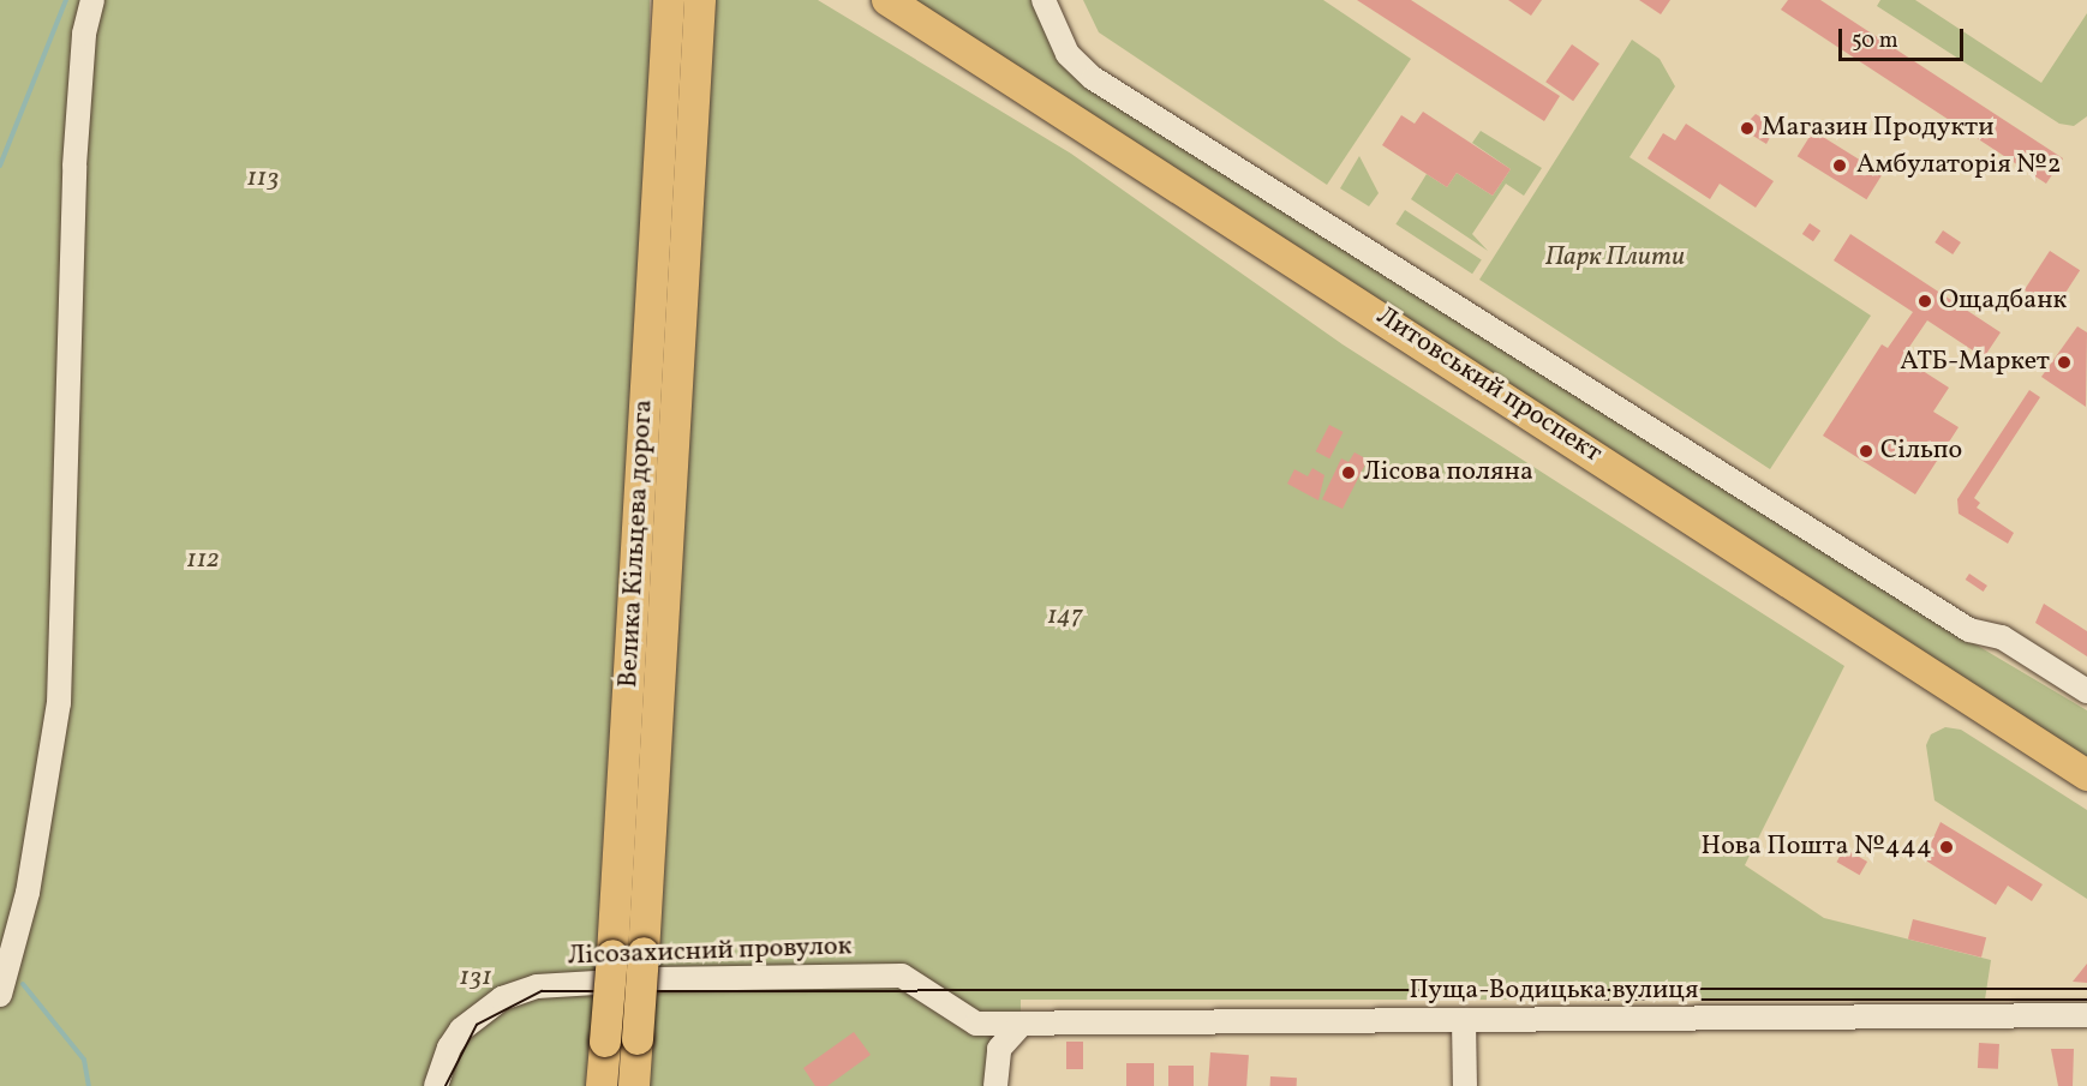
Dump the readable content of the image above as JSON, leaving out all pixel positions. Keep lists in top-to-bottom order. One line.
{"streets":{"main road":["Литовський проспект","Велика Кільцева дорога"],"street":["Лісозахисний провулок","Пуща-Водицька вулиця"]},"crossings":[["Лісозахисний провулок","Пуща-Водицька вулиця"]],"parks":["113","Парк Плити","112","147","131"],"places":["Магазин Продукти","Амбулаторія №2","Ощадбанк","АТБ-Маркет","Сільпо","Лісова поляна","Нова Пошта №444"],"scale_bar":"50 m"}
